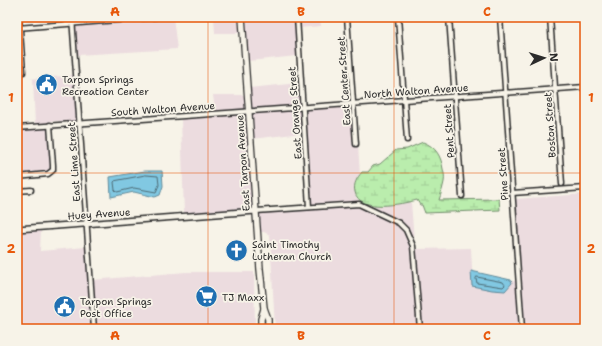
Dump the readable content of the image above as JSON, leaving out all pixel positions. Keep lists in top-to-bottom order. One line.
{"streets":{"main road":["East Tarpon Avenue"],"street":["East Center Street","North Walton Avenue","South Walton Avenue","East Orange Street","Boston Street","Pent Street","East Lime Street","Pine Street","Huey Avenue"]},"crossings":[["East Center Street","North Walton Avenue"],["North Walton Avenue","South Walton Avenue"],["North Walton Avenue","East Orange Street"],["North Walton Avenue","Boston Street"],["North Walton Avenue","Pent Street"],["North Walton Avenue","East Tarpon Avenue"],["North Walton Avenue","Pine Street"],["South Walton Avenue","East Lime Street"],["South Walton Avenue","East Tarpon Avenue"],["East Lime Street","Huey Avenue"],["East Tarpon Avenue","Huey Avenue"]],"places":{"public building":["Tarpon Springs Recreation Center","Tarpon Springs Post Office"],"church":["Saint Timothy Lutheran Church"],"supermarket":["TJ Maxx"]},"north":"right","grid":{"columns":["A","B","C"],"rows":["1","2"]}}
